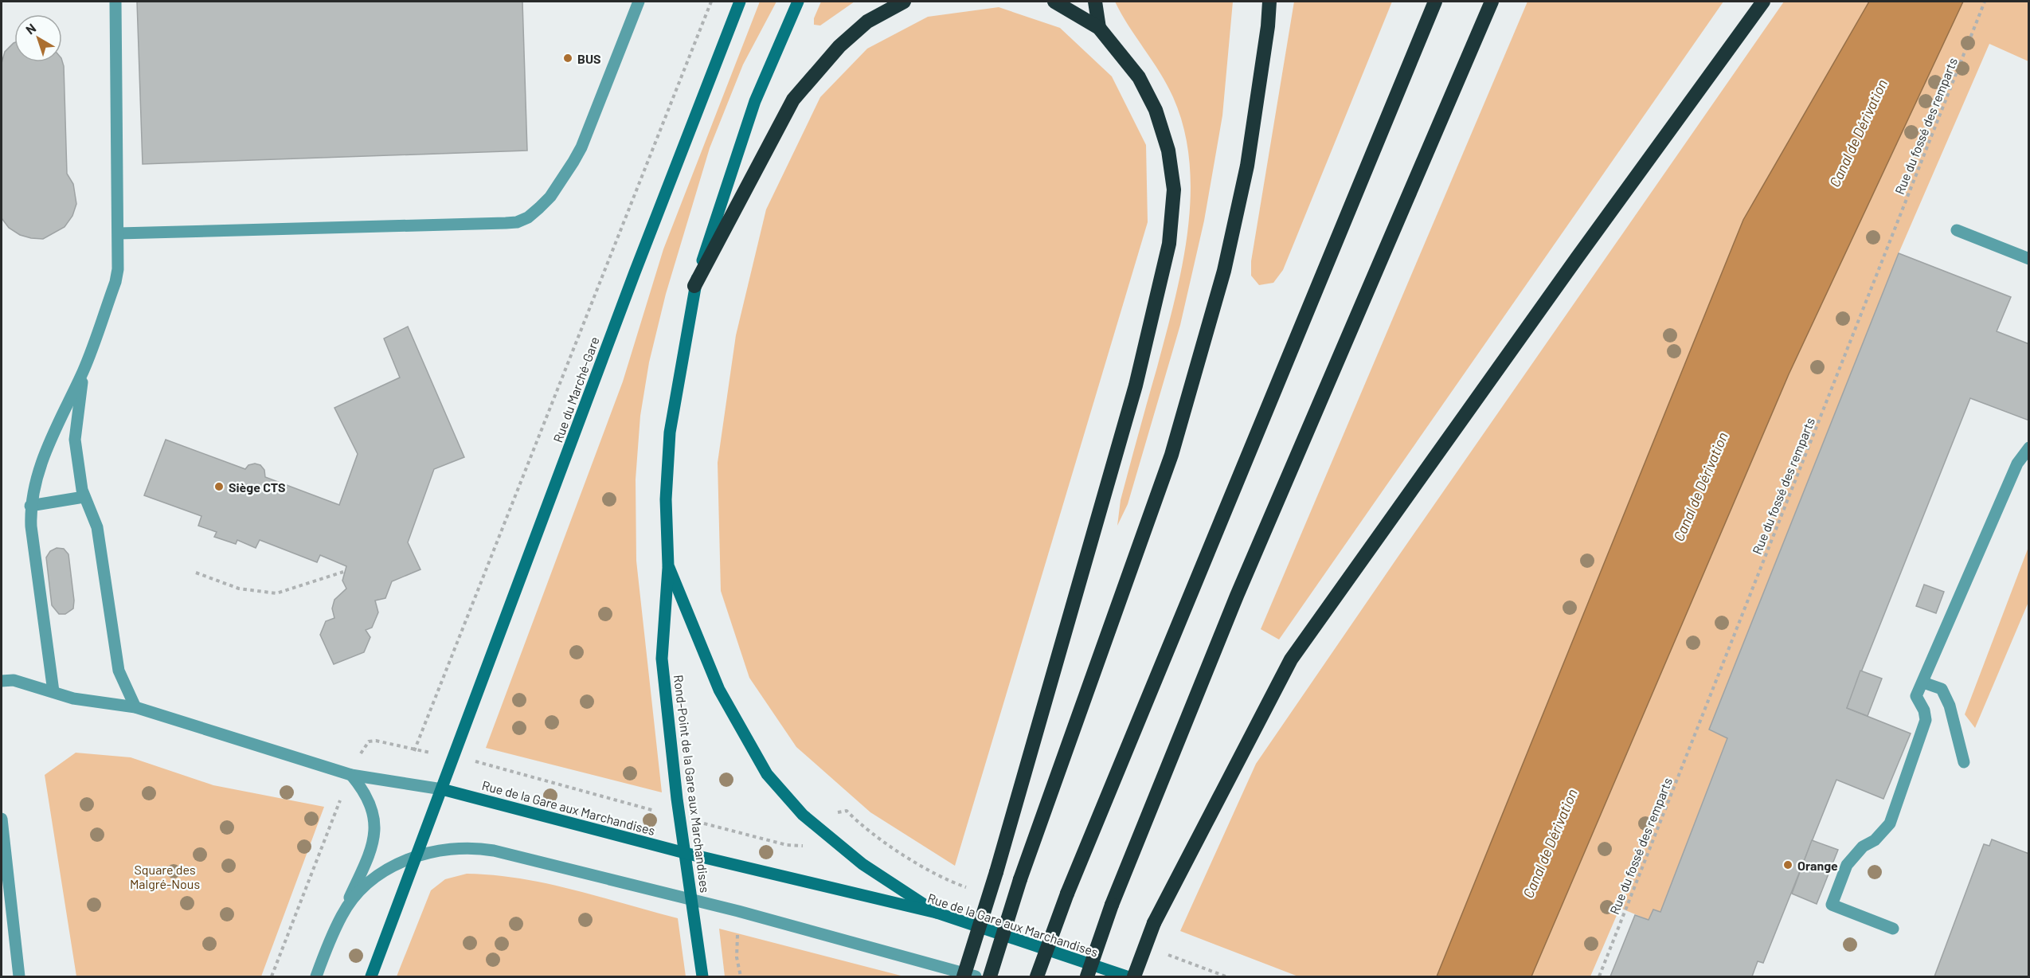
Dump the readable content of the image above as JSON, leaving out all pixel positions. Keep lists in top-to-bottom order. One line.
{"streets":{"main road":["Rue du Marché-Gare","Rond-Point de la Gare aux Marchandises","Rue de la Gare aux Marchandises"],"path":["Rue du fossé des remparts"]},"crossings":[["Rue du Marché-Gare","Rue de la Gare aux Marchandises"],["Rond-Point de la Gare aux Marchandises","Rue de la Gare aux Marchandises"]],"water":["Canal de Dérivation"],"parks":["Square des Malgré-Nous"],"places":["BUS","Siège CTS","Orange"],"north":"top left"}
